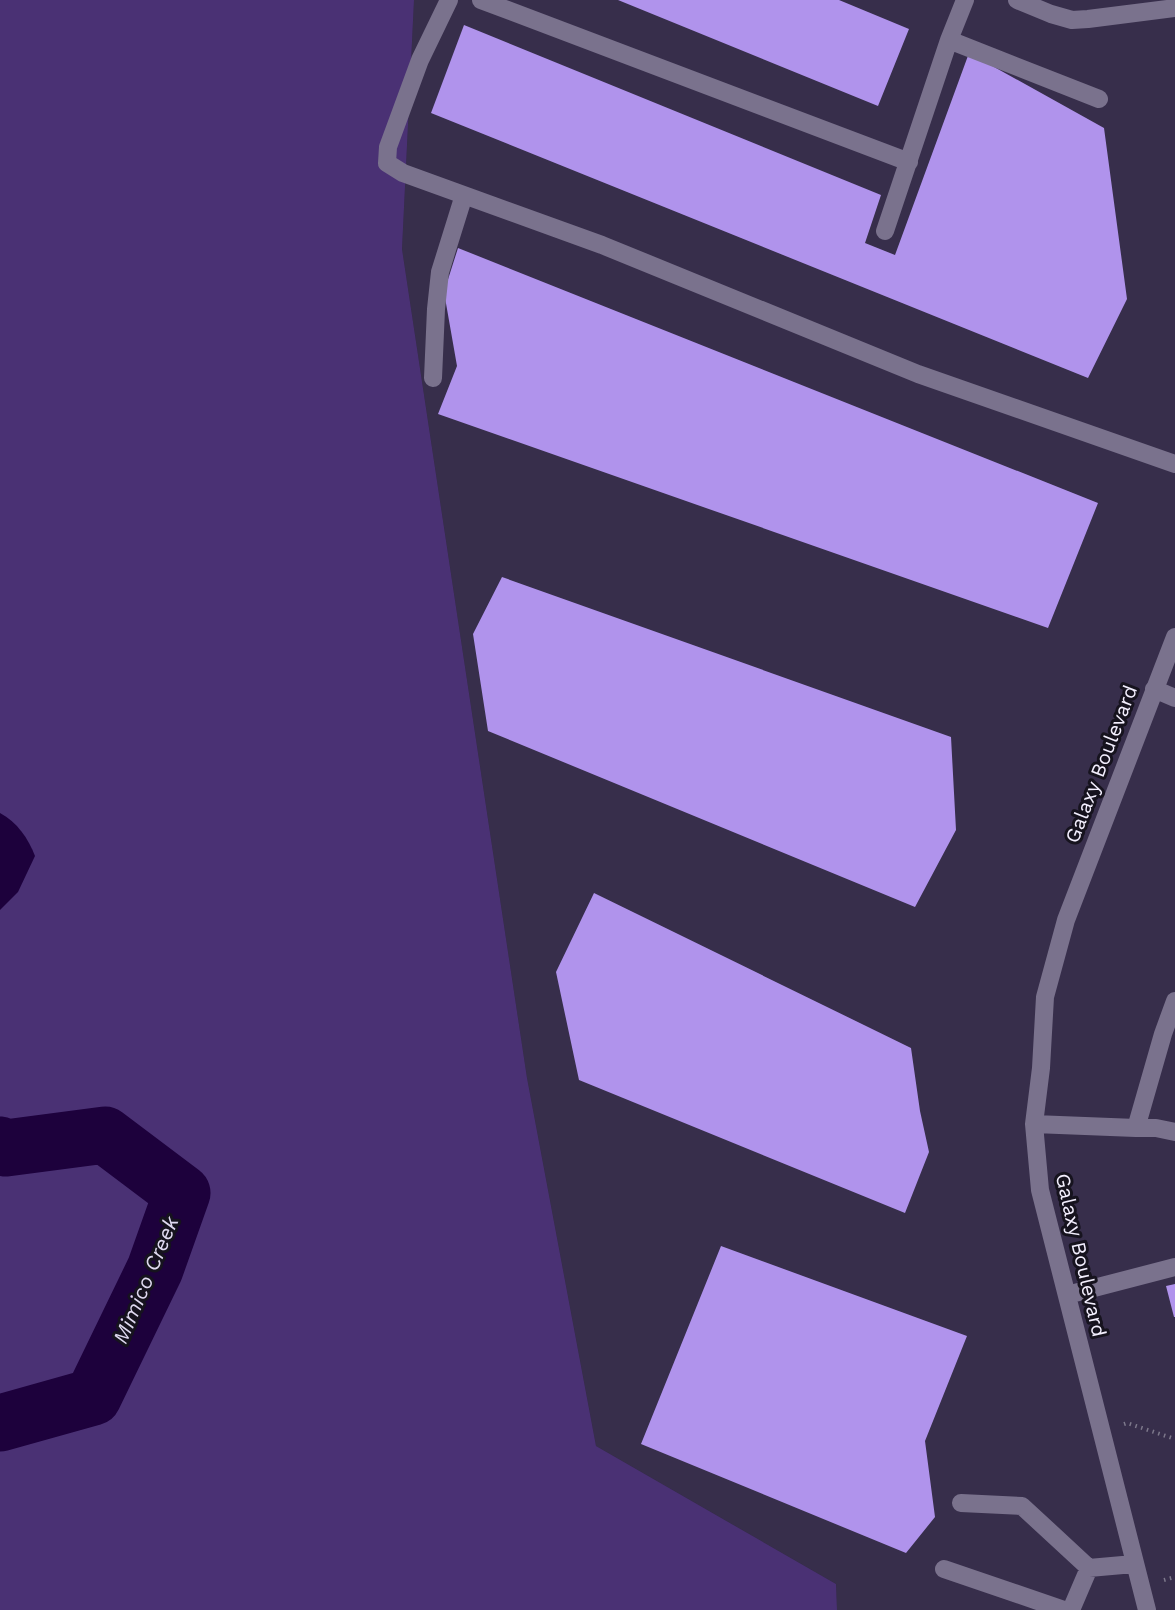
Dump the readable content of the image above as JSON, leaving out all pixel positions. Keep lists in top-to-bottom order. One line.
{"streets":{"street":["Galaxy Boulevard"]},"water":["Mimico Creek"]}
